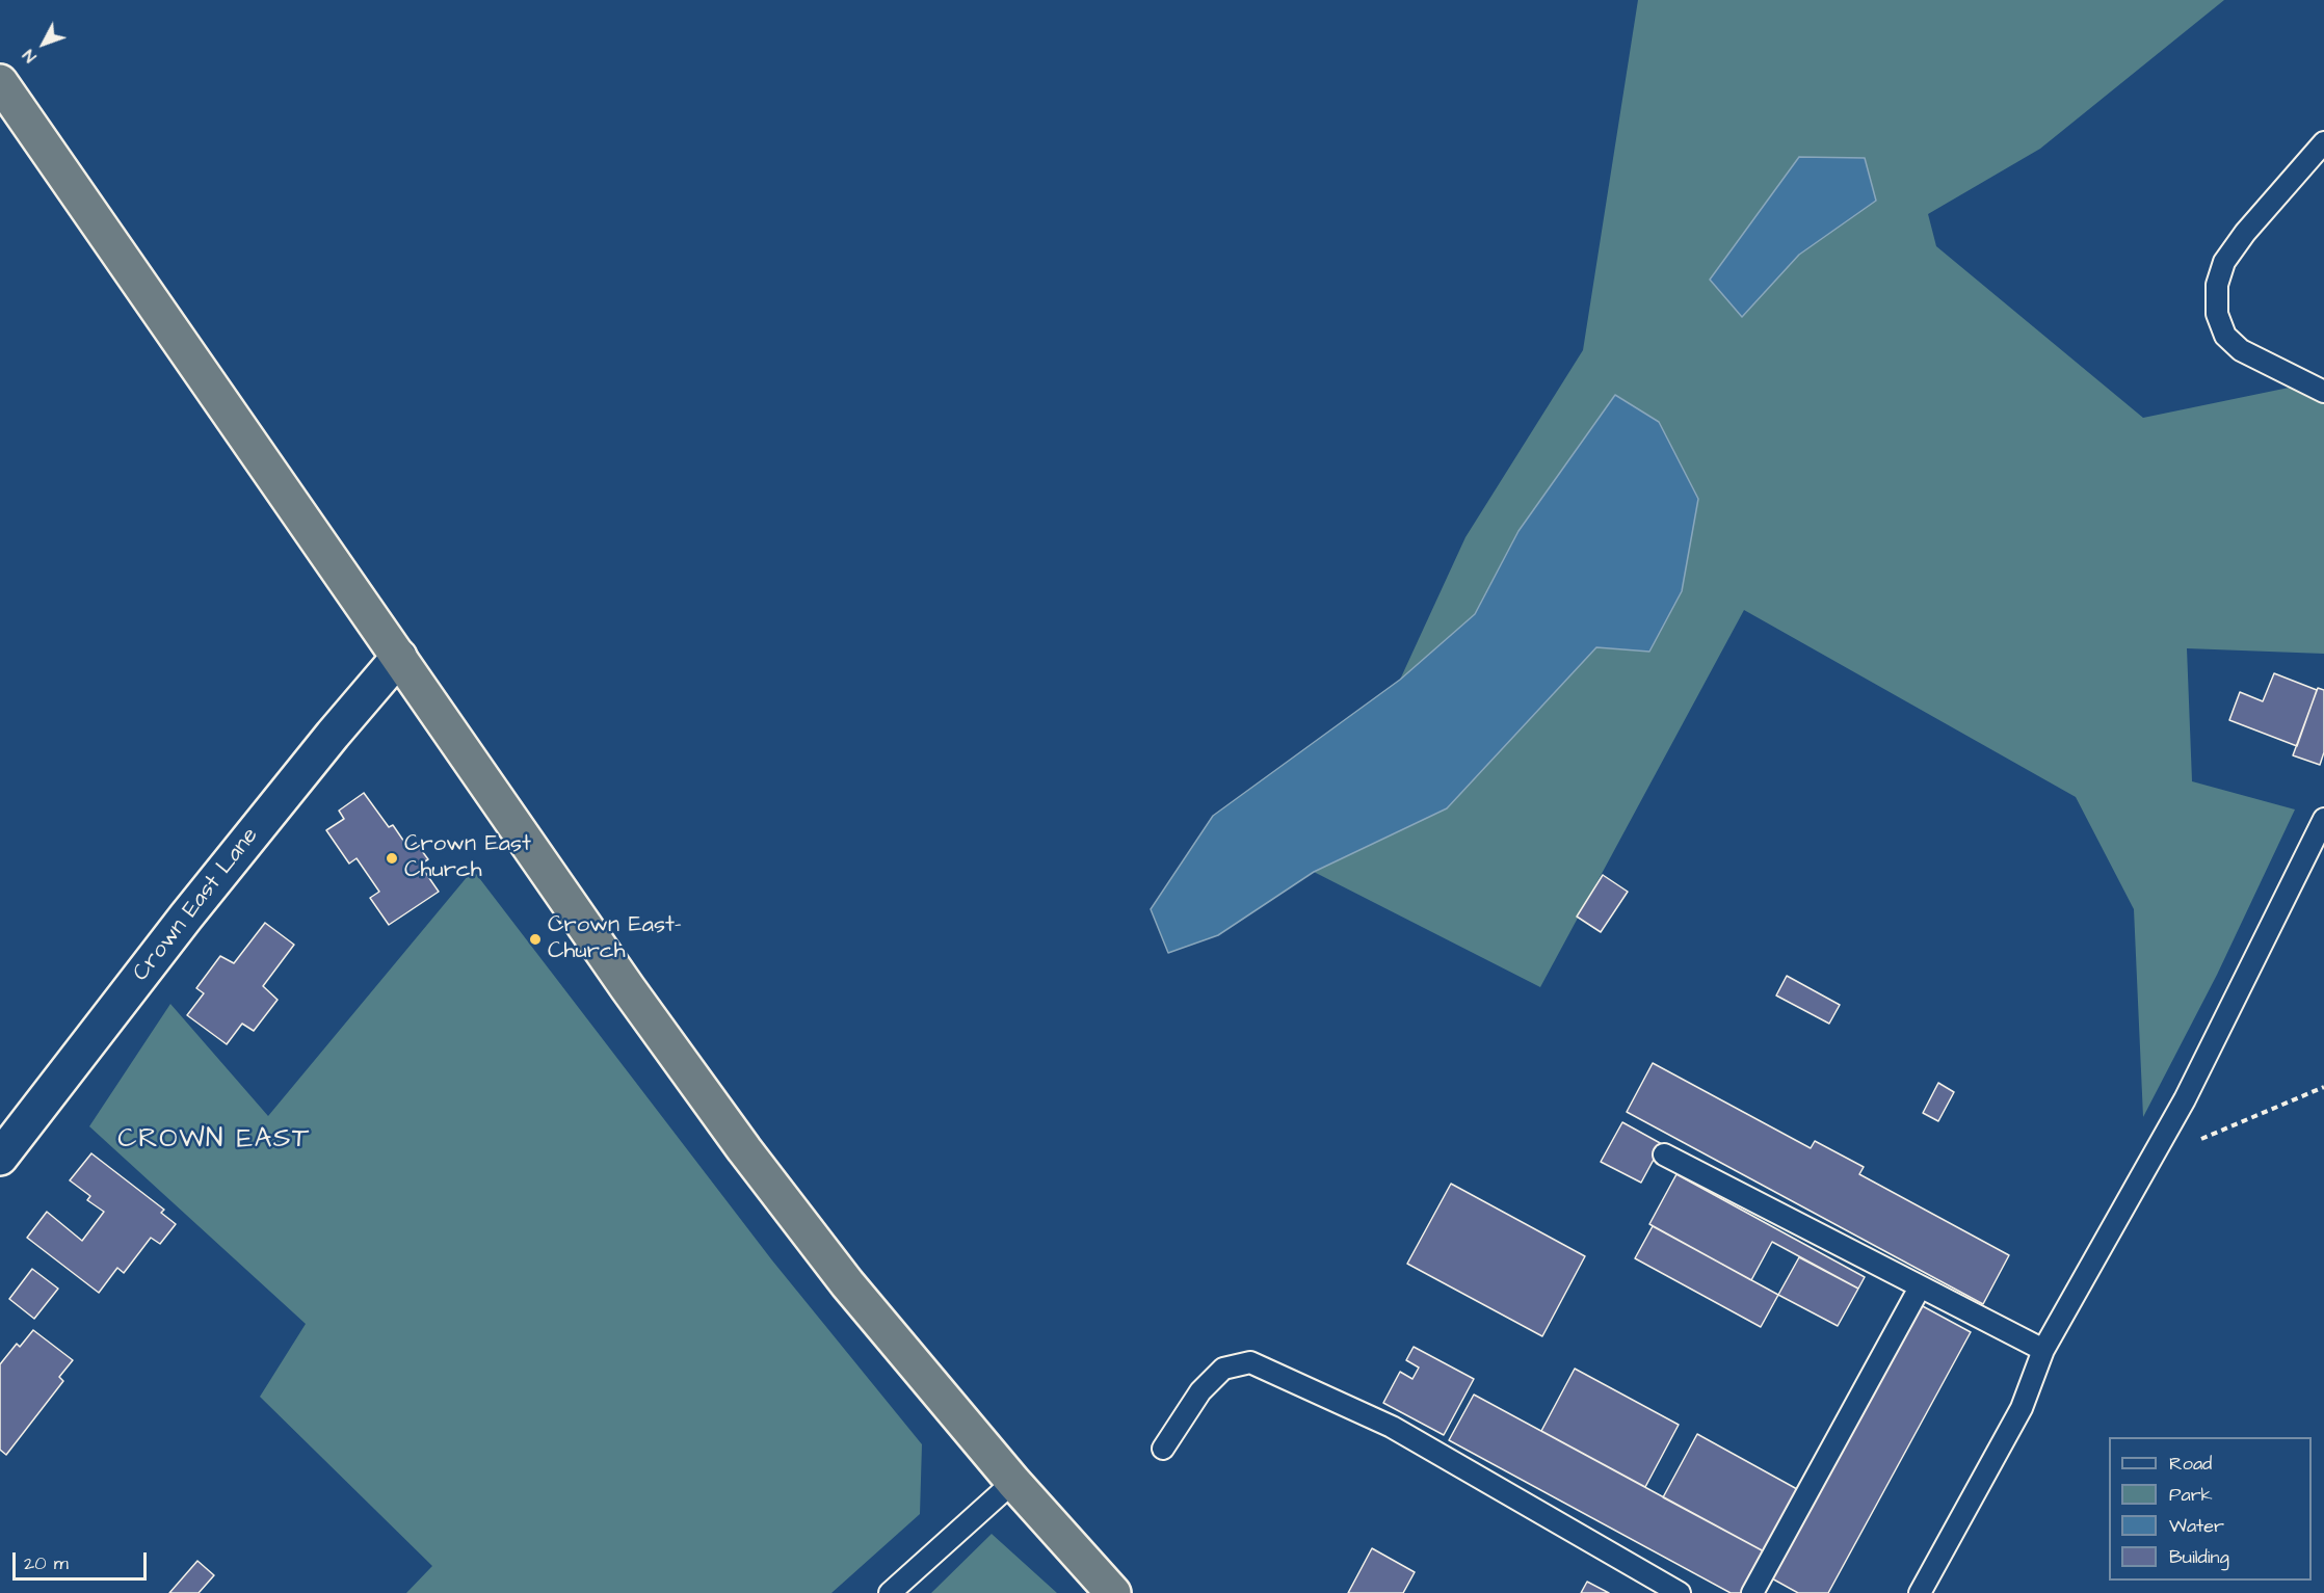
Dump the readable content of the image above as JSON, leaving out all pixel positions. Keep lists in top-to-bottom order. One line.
{"streets":{"street":["Crown East Lane"]},"districts":["CROWN EAST"],"places":["Crown East Church","Crown East- Church"],"legend":["Road","Park","Water","Building"],"scale_bar":"20 m","north":"bottom left"}
